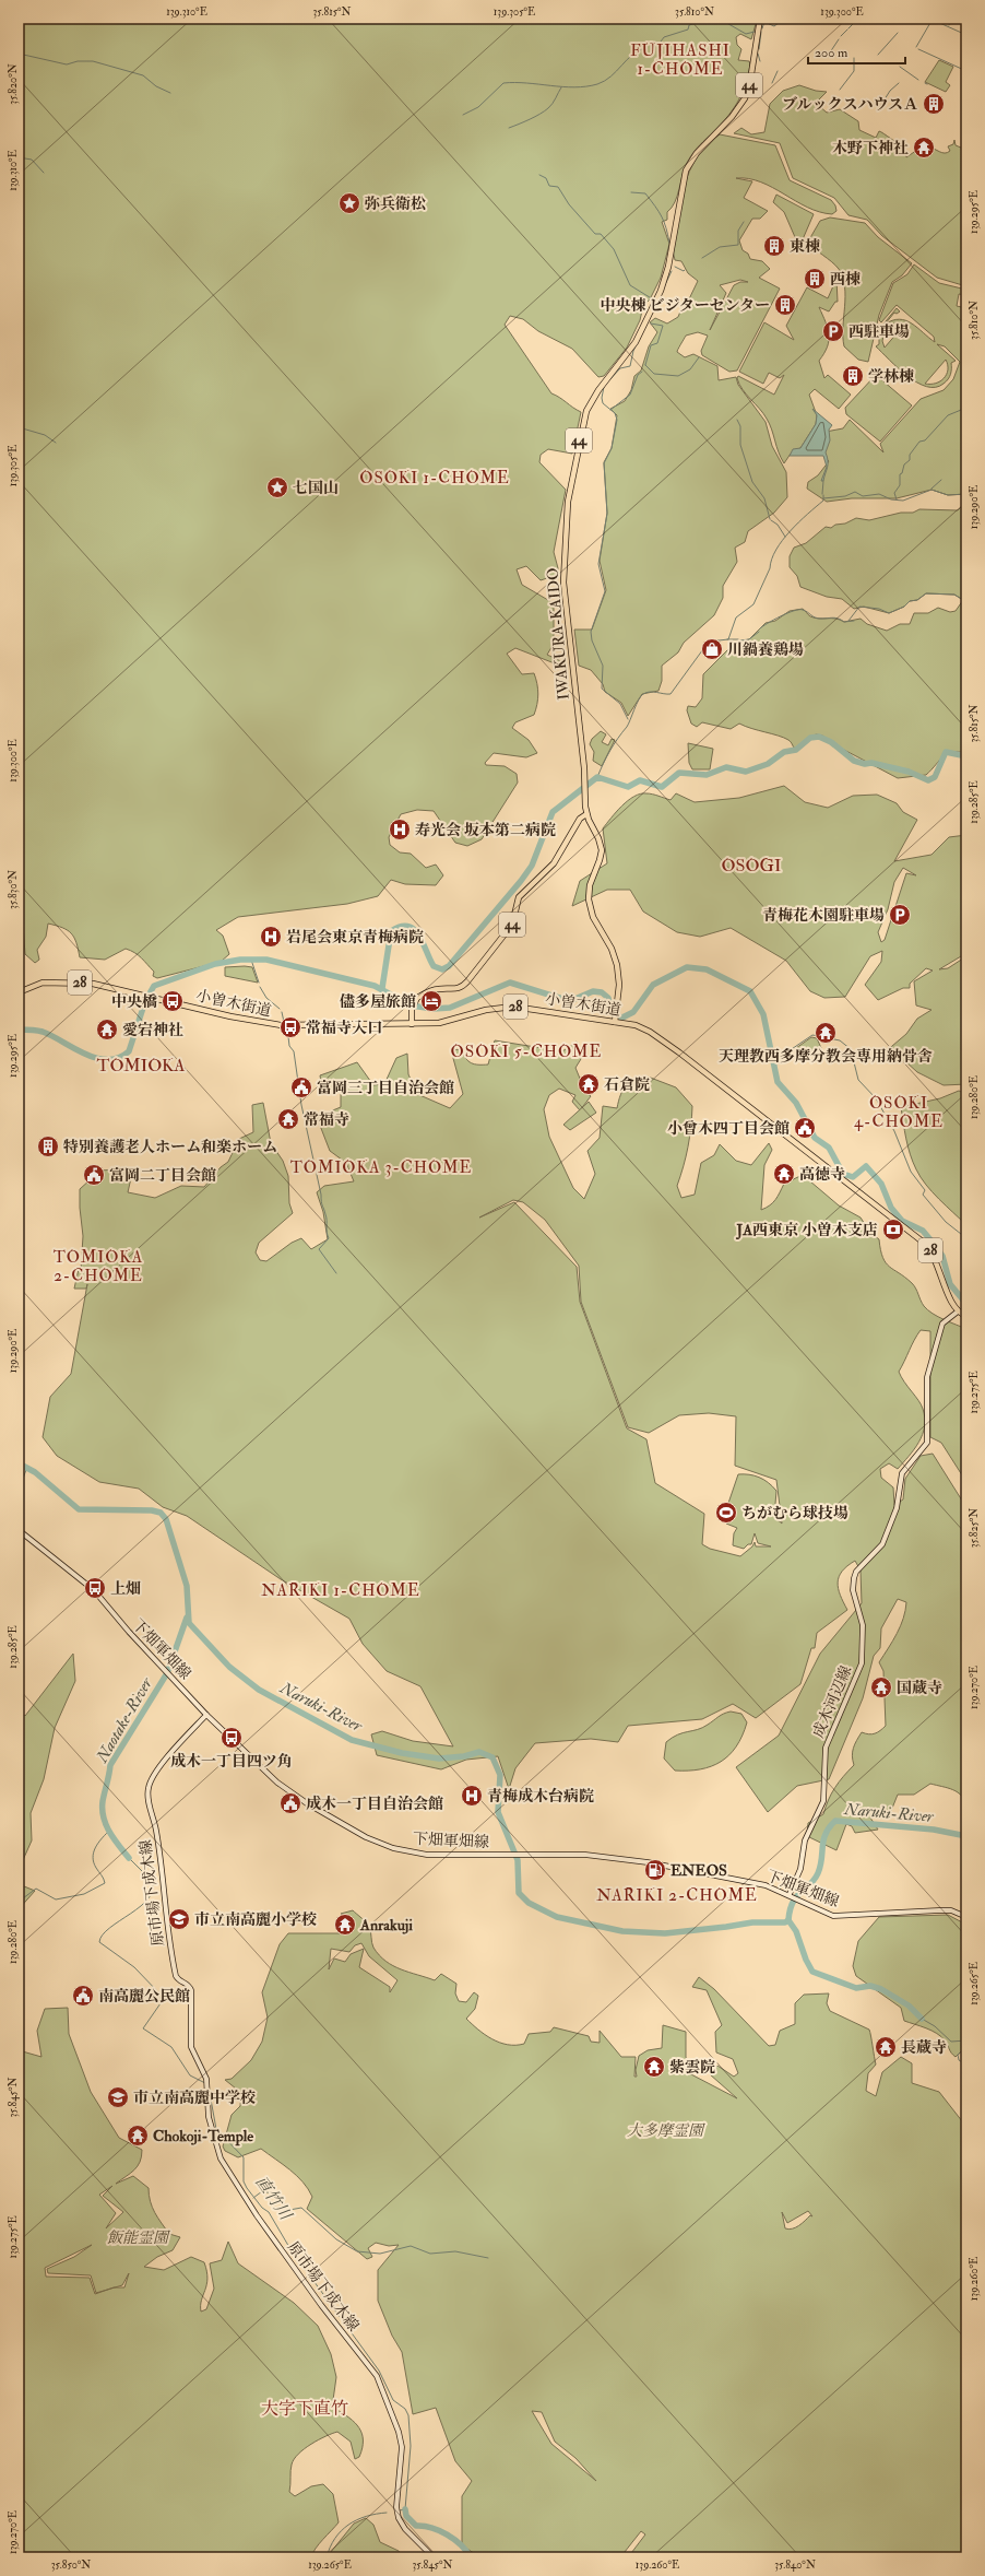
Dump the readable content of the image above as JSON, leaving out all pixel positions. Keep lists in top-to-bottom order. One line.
{"streets":{"main road":["44","IWAKURA-KAIDO","28","小曽木街道","下畑軍畑線","成木河辺線","原市場下成木線"]},"crossings":[["44","IWAKURA-KAIDO"],["44","小曽木街道"],["小曽木街道","成木河辺線"],["下畑軍畑線","成木河辺線"],["下畑軍畑線","原市場下成木線"]],"districts":["FUJIHASHI 1-CHOME","OSOKI 1-CHOME","OSOGI","OSOKI 5-CHOME","TOMIOKA","OSOKI 4-CHOME","TOMIOKA 3-CHOME","TOMIOKA 2-CHOME","NARIKI 1-CHOME","NARIKI 2-CHOME","大字下直竹"],"water":["Naruki-River","Naotake-River","直竹川"],"parks":["大多摩霊園","飯能霊園"],"places":{"building":["ブルックスハウスＡ","東棟","西棟","中央棟 ビジターセンター","学林棟","特別養護老人ホーム和楽ホーム"],"temple":["木野下神社","愛宕神社","天理教西多摩分教会専用納骨舎","石倉院","常福寺","高徳寺","国蔵寺","Anrakuji","長蔵寺","紫雲院","Chokoji-Temple"],"place":["弥兵衛松","七国山"],"parking":["西駐車場","青梅花木園駐車場"],"shop":["川鍋養鶏場"],"hospital":["寿光会 坂本第二病院","岩尾会東京青梅病院","青梅成木台病院"],"bus stop":["中央橋","常福寺入口","上畑","成木一丁目四ツ角"],"hotel":["儘多屋旅館"],"public building":["富岡三丁目自治会館","小曾木四丁目会館","富岡二丁目会館","成木一丁目自治会館","南高麗公民館"],"bank":["JA西東京 小曽木支店"],"sports":["ちがむら球技場"],"fuel station":["ENEOS"],"school or university":["市立南高麗小学校","市立南高麗中学校"]},"scale_bar":"200 m","coordinates":["139.310°E","35.815°N","139.305°E","35.810°N","139.300°E","35.820°N","139.295°E","139.290°E","139.285°E","35.830°N","139.280°E","139.275°E","35.825°N","139.270°E","139.265°E","35.845°N","139.260°E","35.850°N","35.840°N"]}
